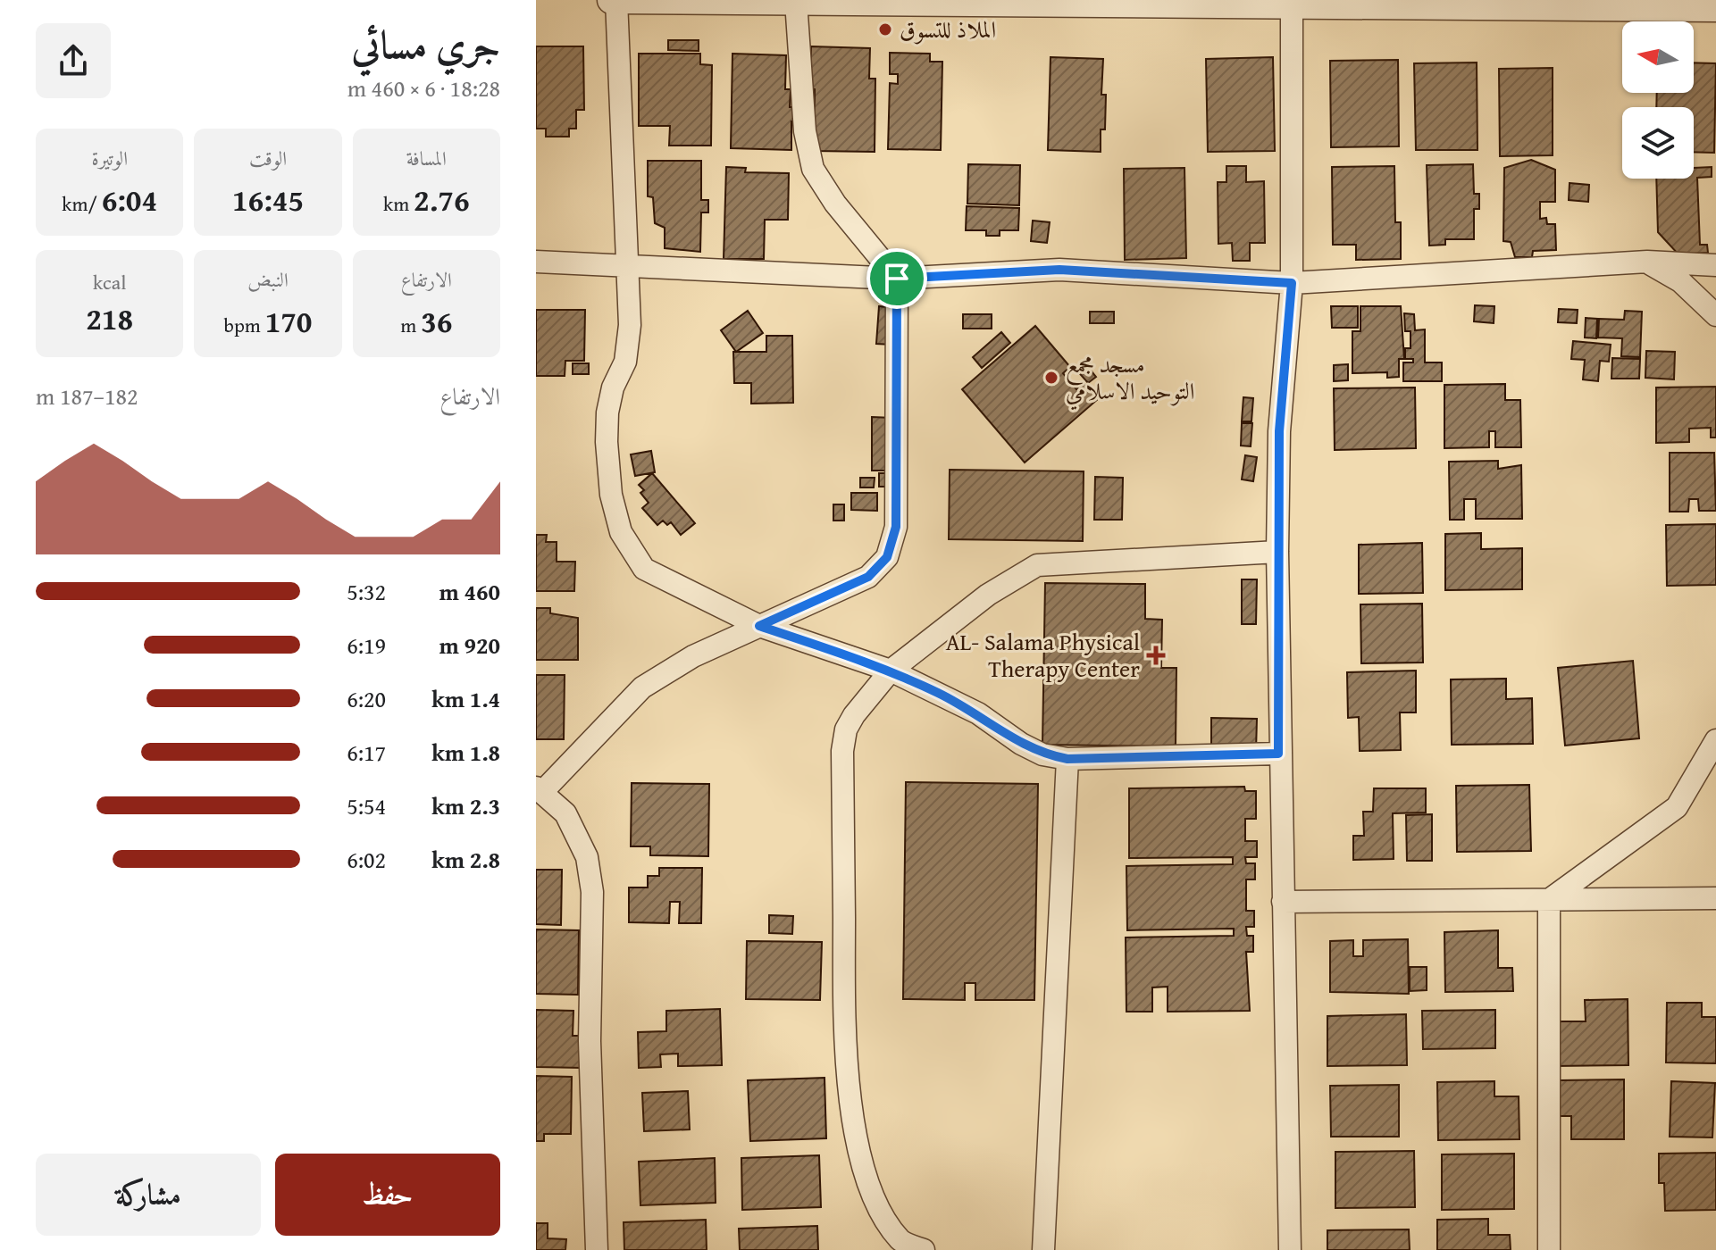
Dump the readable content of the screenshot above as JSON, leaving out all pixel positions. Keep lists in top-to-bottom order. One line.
{"places":{"other":["الملاذ للتسوق","مسجد مجمع التوحيد الاسلامي"],"health":["AL- Salama Physical Therapy Center"]},"north":"left","page":{"heading":["جري مسائي","18:28 · 6 × 460 m"],"stats":[["المسافة","2.76 km"],["الوقت","16:45"],["الوتيرة","6:04 /km"],["الارتفاع","36 m"],["النبض","170 bpm"],["kcal","218"]],"chart":["الارتفاع","182–187 m"],"list":[{"name":"460 m","note":"5:32"},{"name":"920 m","note":"6:19"},{"name":"1.4 km","note":"6:20"},{"name":"1.8 km","note":"6:17"},{"name":"2.3 km","note":"5:54"},{"name":"2.8 km","note":"6:02"}],"buttons":["حفظ","مشاركة"]}}
